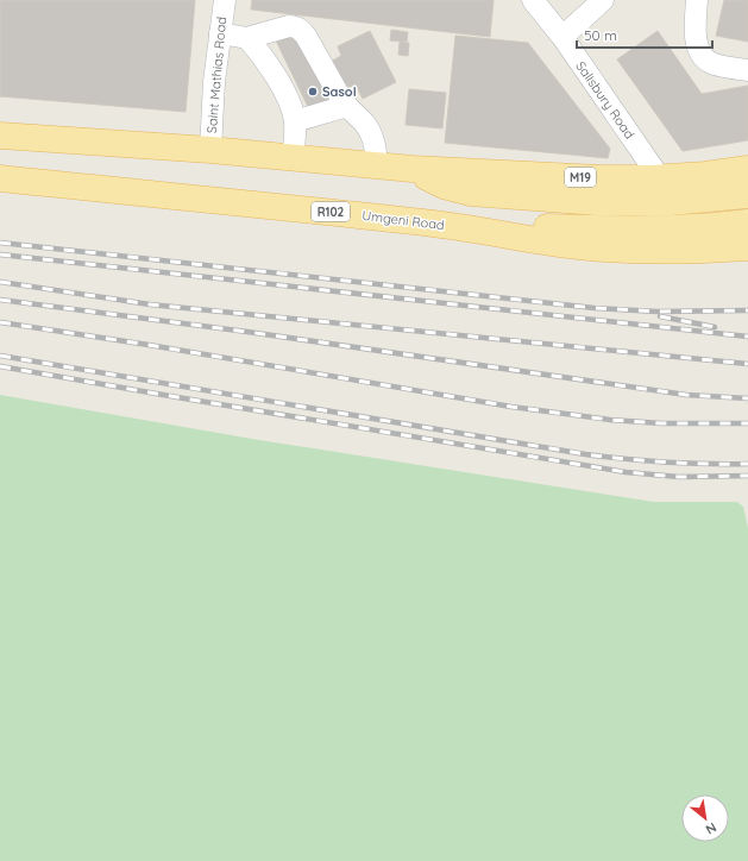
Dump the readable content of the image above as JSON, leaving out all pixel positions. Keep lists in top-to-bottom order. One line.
{"streets":{"main road":["M19","R102","Umgeni Road"],"street":["Saint Mathias Road","Salisbury Road"]},"crossings":[["Salisbury Road","M19"]],"places":["Sasol"],"scale_bar":"50 m","north":"bottom right"}
